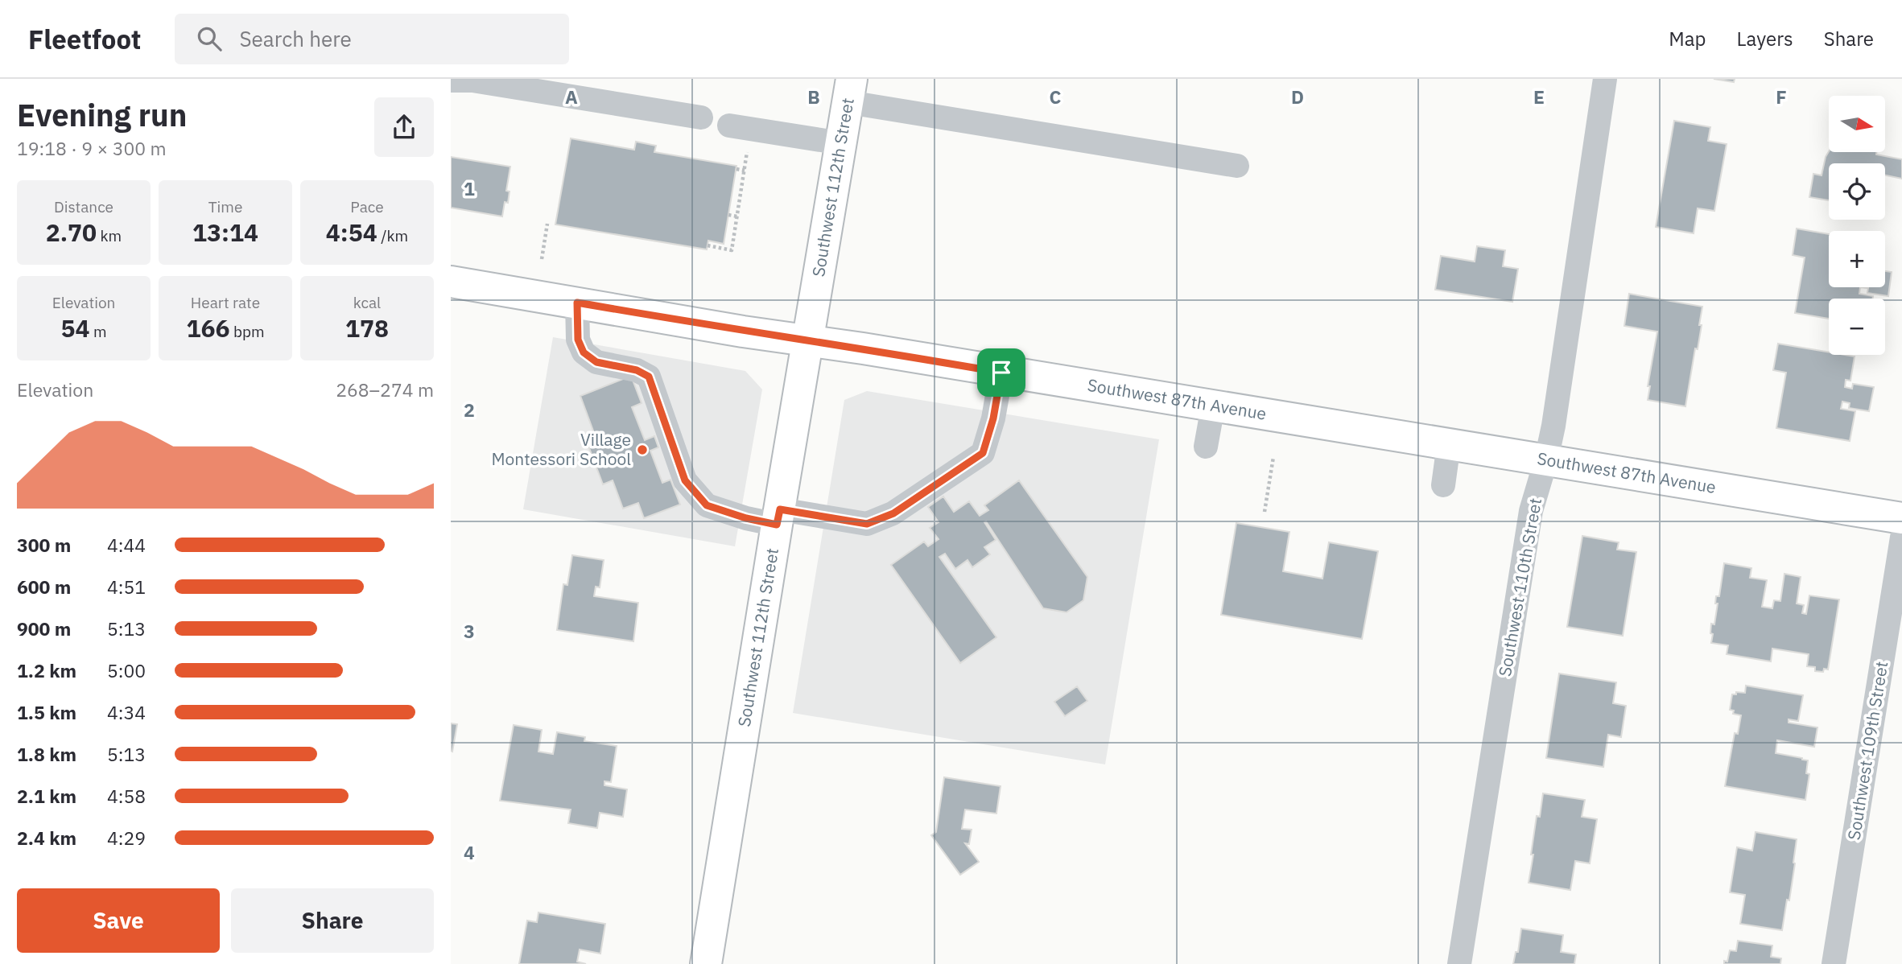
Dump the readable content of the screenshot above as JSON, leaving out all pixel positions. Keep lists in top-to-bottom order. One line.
{"streets":{"main road":["Southwest 112th Street","Southwest 87th Avenue"],"street":["Southwest 110th Street","Southwest 109th Street"]},"crossings":[["Southwest 112th Street","Southwest 87th Avenue"],["Southwest 87th Avenue","Southwest 110th Street"]],"places":["Village Montessori School"],"north":"right","page":{"header":"Fleetfoot","search":"Search here","nav":["Map","Layers","Share"],"heading":["Evening run","19:18 · 9 × 300 m"],"map_buttons":["+","−"],"stats":[["Distance","2.70 km"],["Time","13:14"],["Pace","4:54 /km"],["Elevation","54 m"],["Heart rate","166 bpm"],["kcal","178"]],"chart":["Elevation","268–274 m"],"list":[{"name":"300 m","note":"4:44"},{"name":"600 m","note":"4:51"},{"name":"900 m","note":"5:13"},{"name":"1.2 km","note":"5:00"},{"name":"1.5 km","note":"4:34"},{"name":"1.8 km","note":"5:13"},{"name":"2.1 km","note":"4:58"},{"name":"2.4 km","note":"4:29"}],"buttons":["Save","Share"]},"grid":{"columns":["A","B","C","D","E","F"],"rows":["1","2","3","4"]}}
